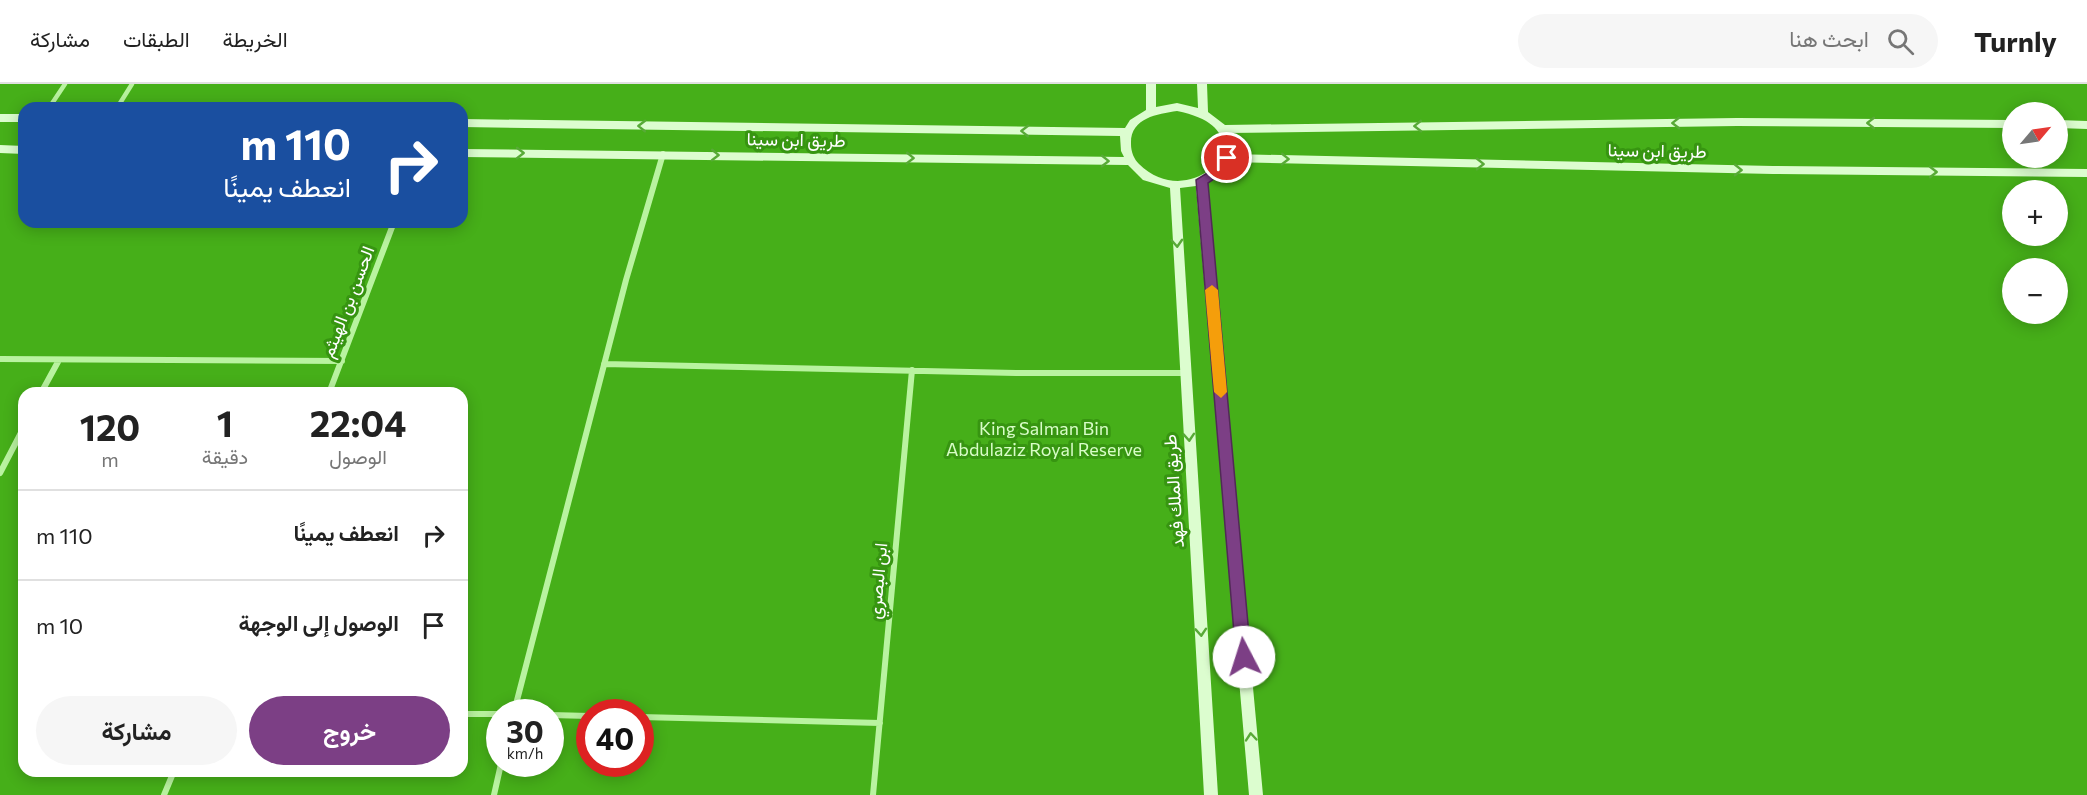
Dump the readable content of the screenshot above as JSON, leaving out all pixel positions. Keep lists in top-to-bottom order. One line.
{"streets":{"main road":["طريق ابن سينا","طريق الملك فهد"],"street":["الحسن بن الهيثم","ابن البصري"]},"crossings":[["طريق ابن سينا","طريق الملك فهد"]],"parks":["King Salman Bin Abdulaziz Royal Reserve"],"north":"top right","page":{"header":"Turnly","search":"ابحث هنا","nav":["الخريطة","الطبقات","مشاركة"],"map_buttons":["+","−"],"turn":["110 m","انعطف يمينًا"],"eta":["22:04","الوصول","1","دقيقة","120","m"],"list":[{"name":"انعطف يمينًا","value":"110 m"},{"name":"الوصول إلى الوجهة","value":"10 m"}],"buttons":["خروج","مشاركة"],"speed":"30 km/h","limit":"40"}}
